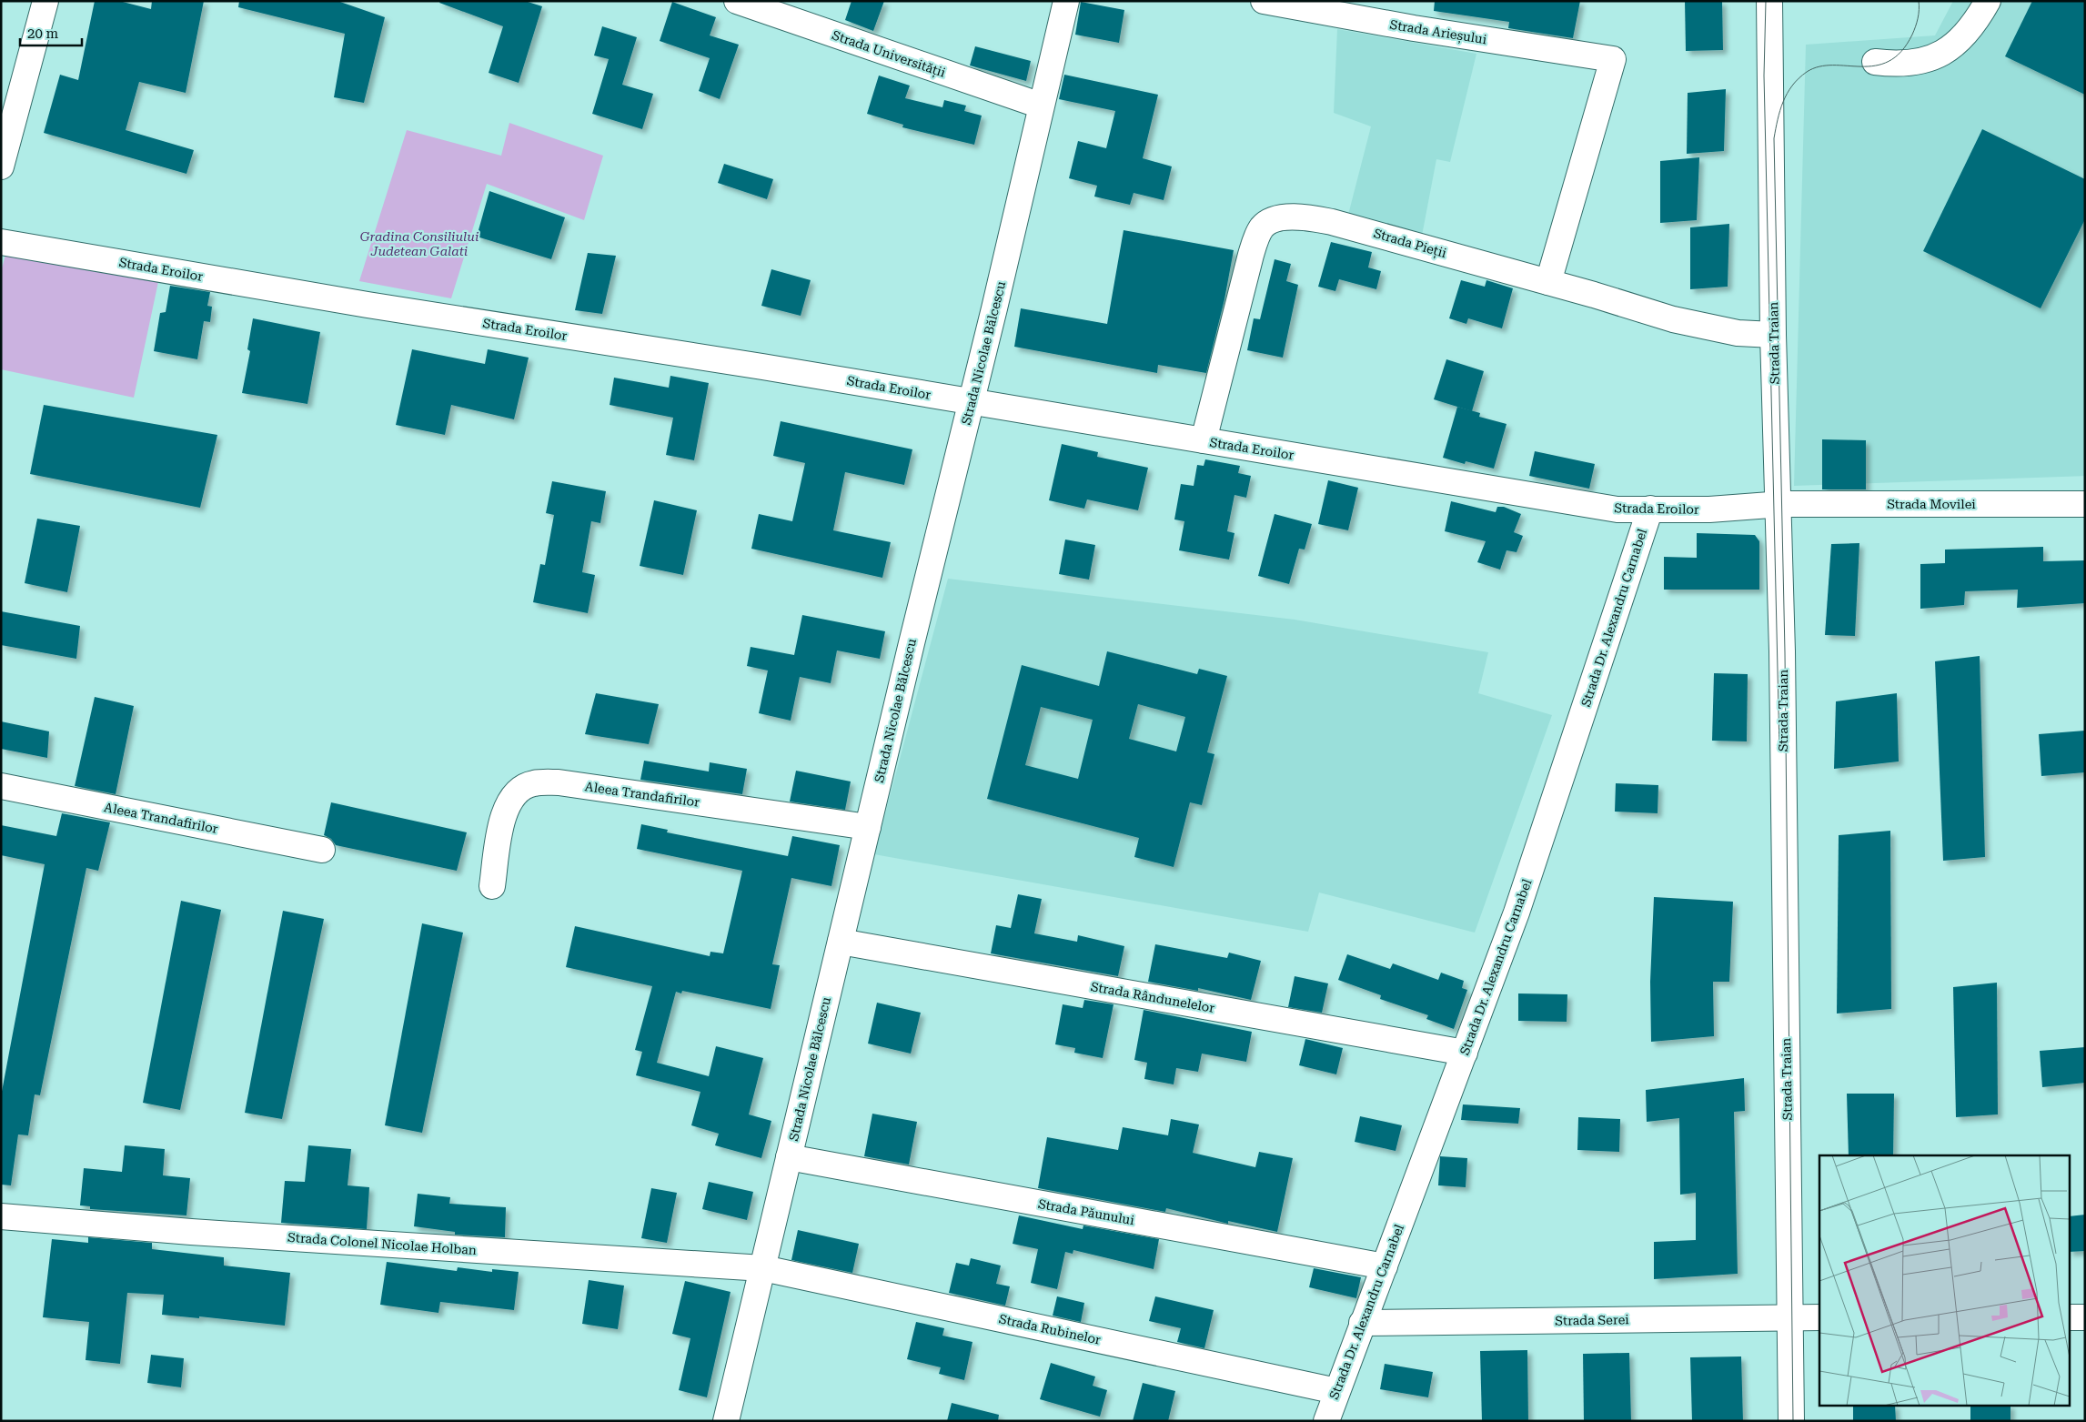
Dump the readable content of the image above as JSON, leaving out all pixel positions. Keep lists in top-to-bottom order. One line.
{"streets":{"street":["Strada Arieșului","Strada Universității","Strada Pieții","Strada Eroilor","Strada Traian","Strada Nicolae Bălcescu","Strada Movilei","Strada Dr. Alexandru Carnabel","Aleea Trandafirilor","Strada Rândunelelor","Strada Păunului","Strada Colonel Nicolae Holban","Strada Serei","Strada Rubinelor"]},"crossings":[["Strada Arieșului","Strada Pieții"],["Strada Universității","Strada Nicolae Bălcescu"],["Strada Pieții","Strada Eroilor"],["Strada Pieții","Strada Traian"],["Strada Eroilor","Strada Traian"],["Strada Eroilor","Strada Nicolae Bălcescu"],["Strada Eroilor","Strada Movilei"],["Strada Eroilor","Strada Dr. Alexandru Carnabel"],["Strada Traian","Strada Movilei"],["Strada Traian","Strada Serei"],["Strada Nicolae Bălcescu","Aleea Trandafirilor"],["Strada Nicolae Bălcescu","Strada Rândunelelor"],["Strada Nicolae Bălcescu","Strada Păunului"],["Strada Nicolae Bălcescu","Strada Colonel Nicolae Holban"],["Strada Nicolae Bălcescu","Strada Rubinelor"],["Strada Dr. Alexandru Carnabel","Strada Rândunelelor"],["Strada Dr. Alexandru Carnabel","Strada Păunului"],["Strada Dr. Alexandru Carnabel","Strada Serei"],["Strada Dr. Alexandru Carnabel","Strada Rubinelor"],["Strada Colonel Nicolae Holban","Strada Rubinelor"]],"parks":["Gradina Consiliului Judetean Galati"],"scale_bar":"20 m"}
